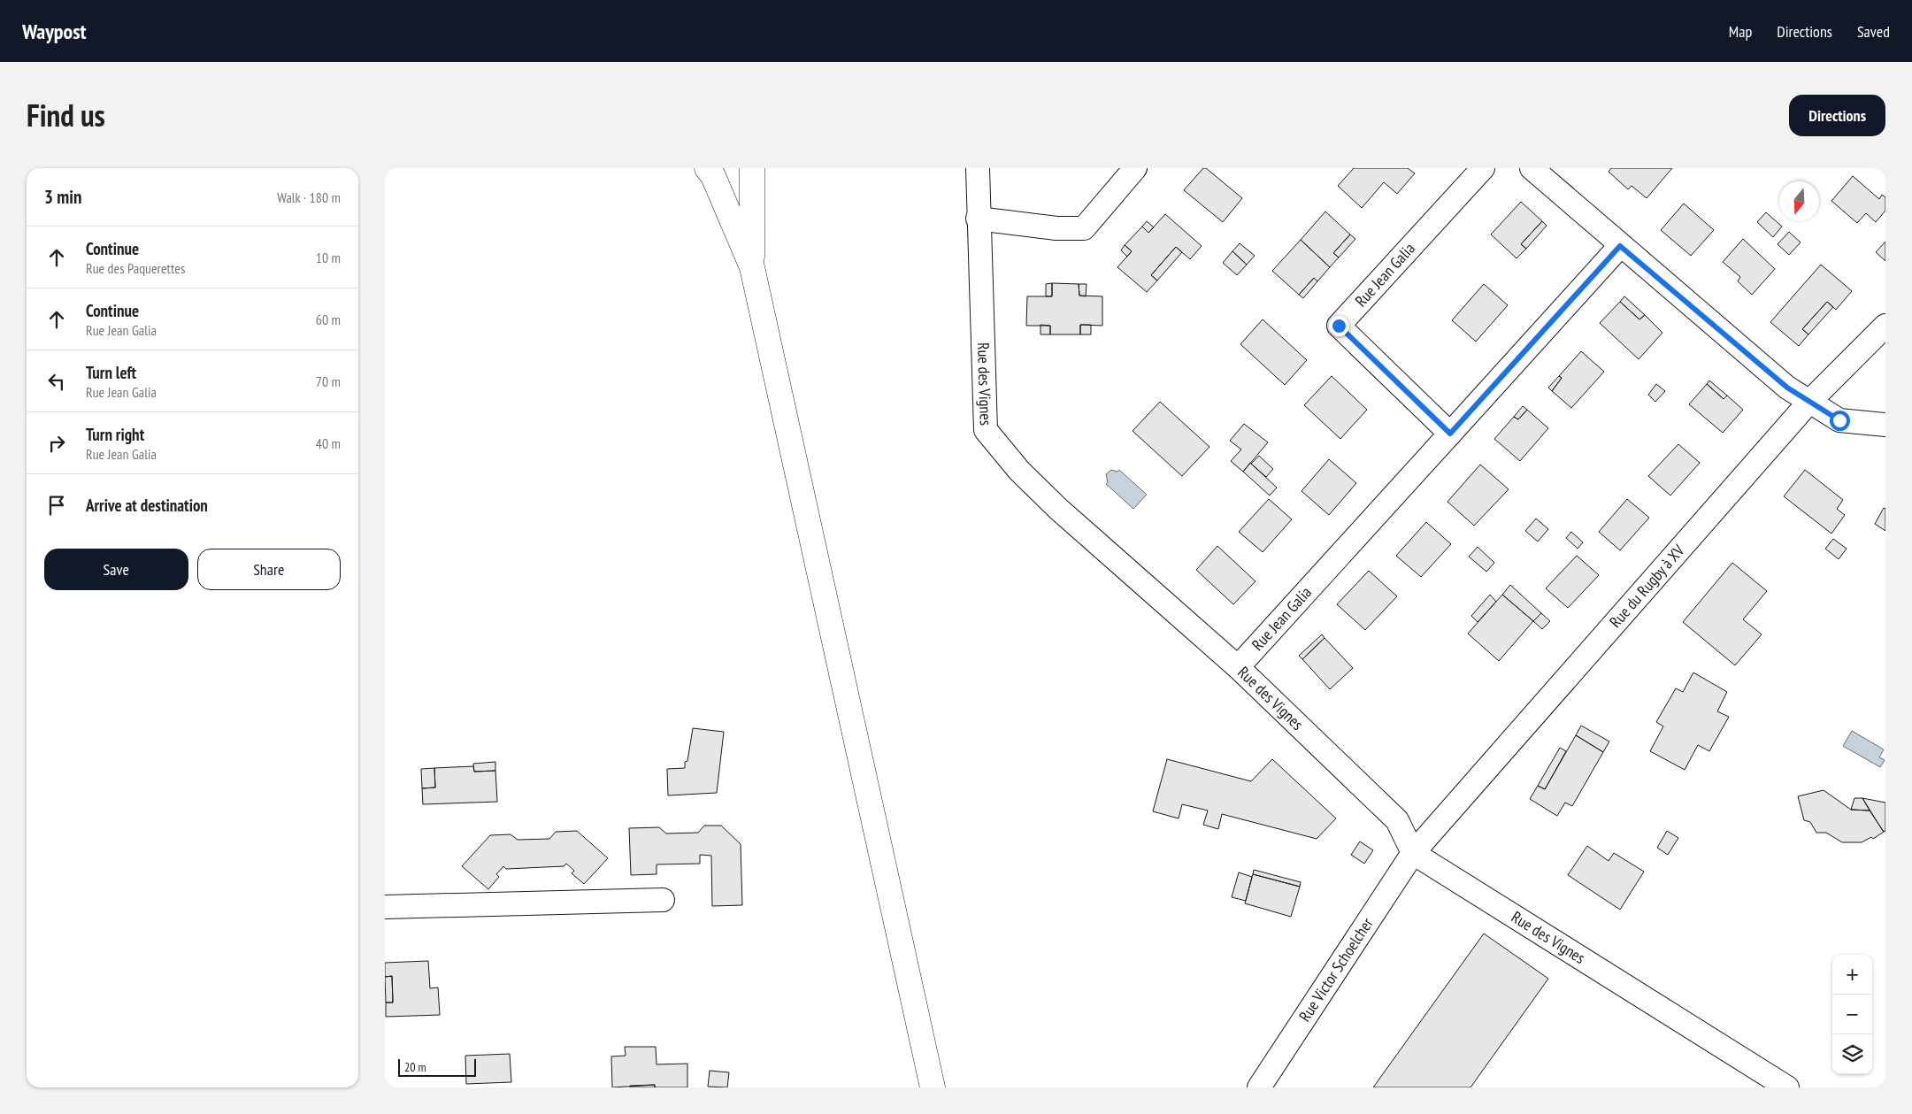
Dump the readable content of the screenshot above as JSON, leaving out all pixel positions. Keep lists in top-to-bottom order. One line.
{"streets":{"street":["Rue Jean Galia","Rue des Vignes","Rue du Rugby à XV","Rue Victor Schoelcher"]},"crossings":[["Rue Jean Galia","Rue des Vignes"],["Rue des Vignes","Rue du Rugby à XV"],["Rue des Vignes","Rue Victor Schoelcher"],["Rue du Rugby à XV","Rue Victor Schoelcher"]],"scale_bar":"20 m","north":"bottom","page":{"header":"Waypost","nav":["Map","Directions","Saved"],"title":"Find us","buttons":["Directions",["Save","Share"]],"heading":["3 min","Walk · 180 m"],"list":[["Continue","Rue des Paquerettes","10 m"],["Continue","Rue Jean Galia","60 m"],["Turn left","Rue Jean Galia","70 m"],["Turn right","Rue Jean Galia","40 m"],"Arrive at destination"],"map_buttons":["+","−"],"scale":"20 m"}}
